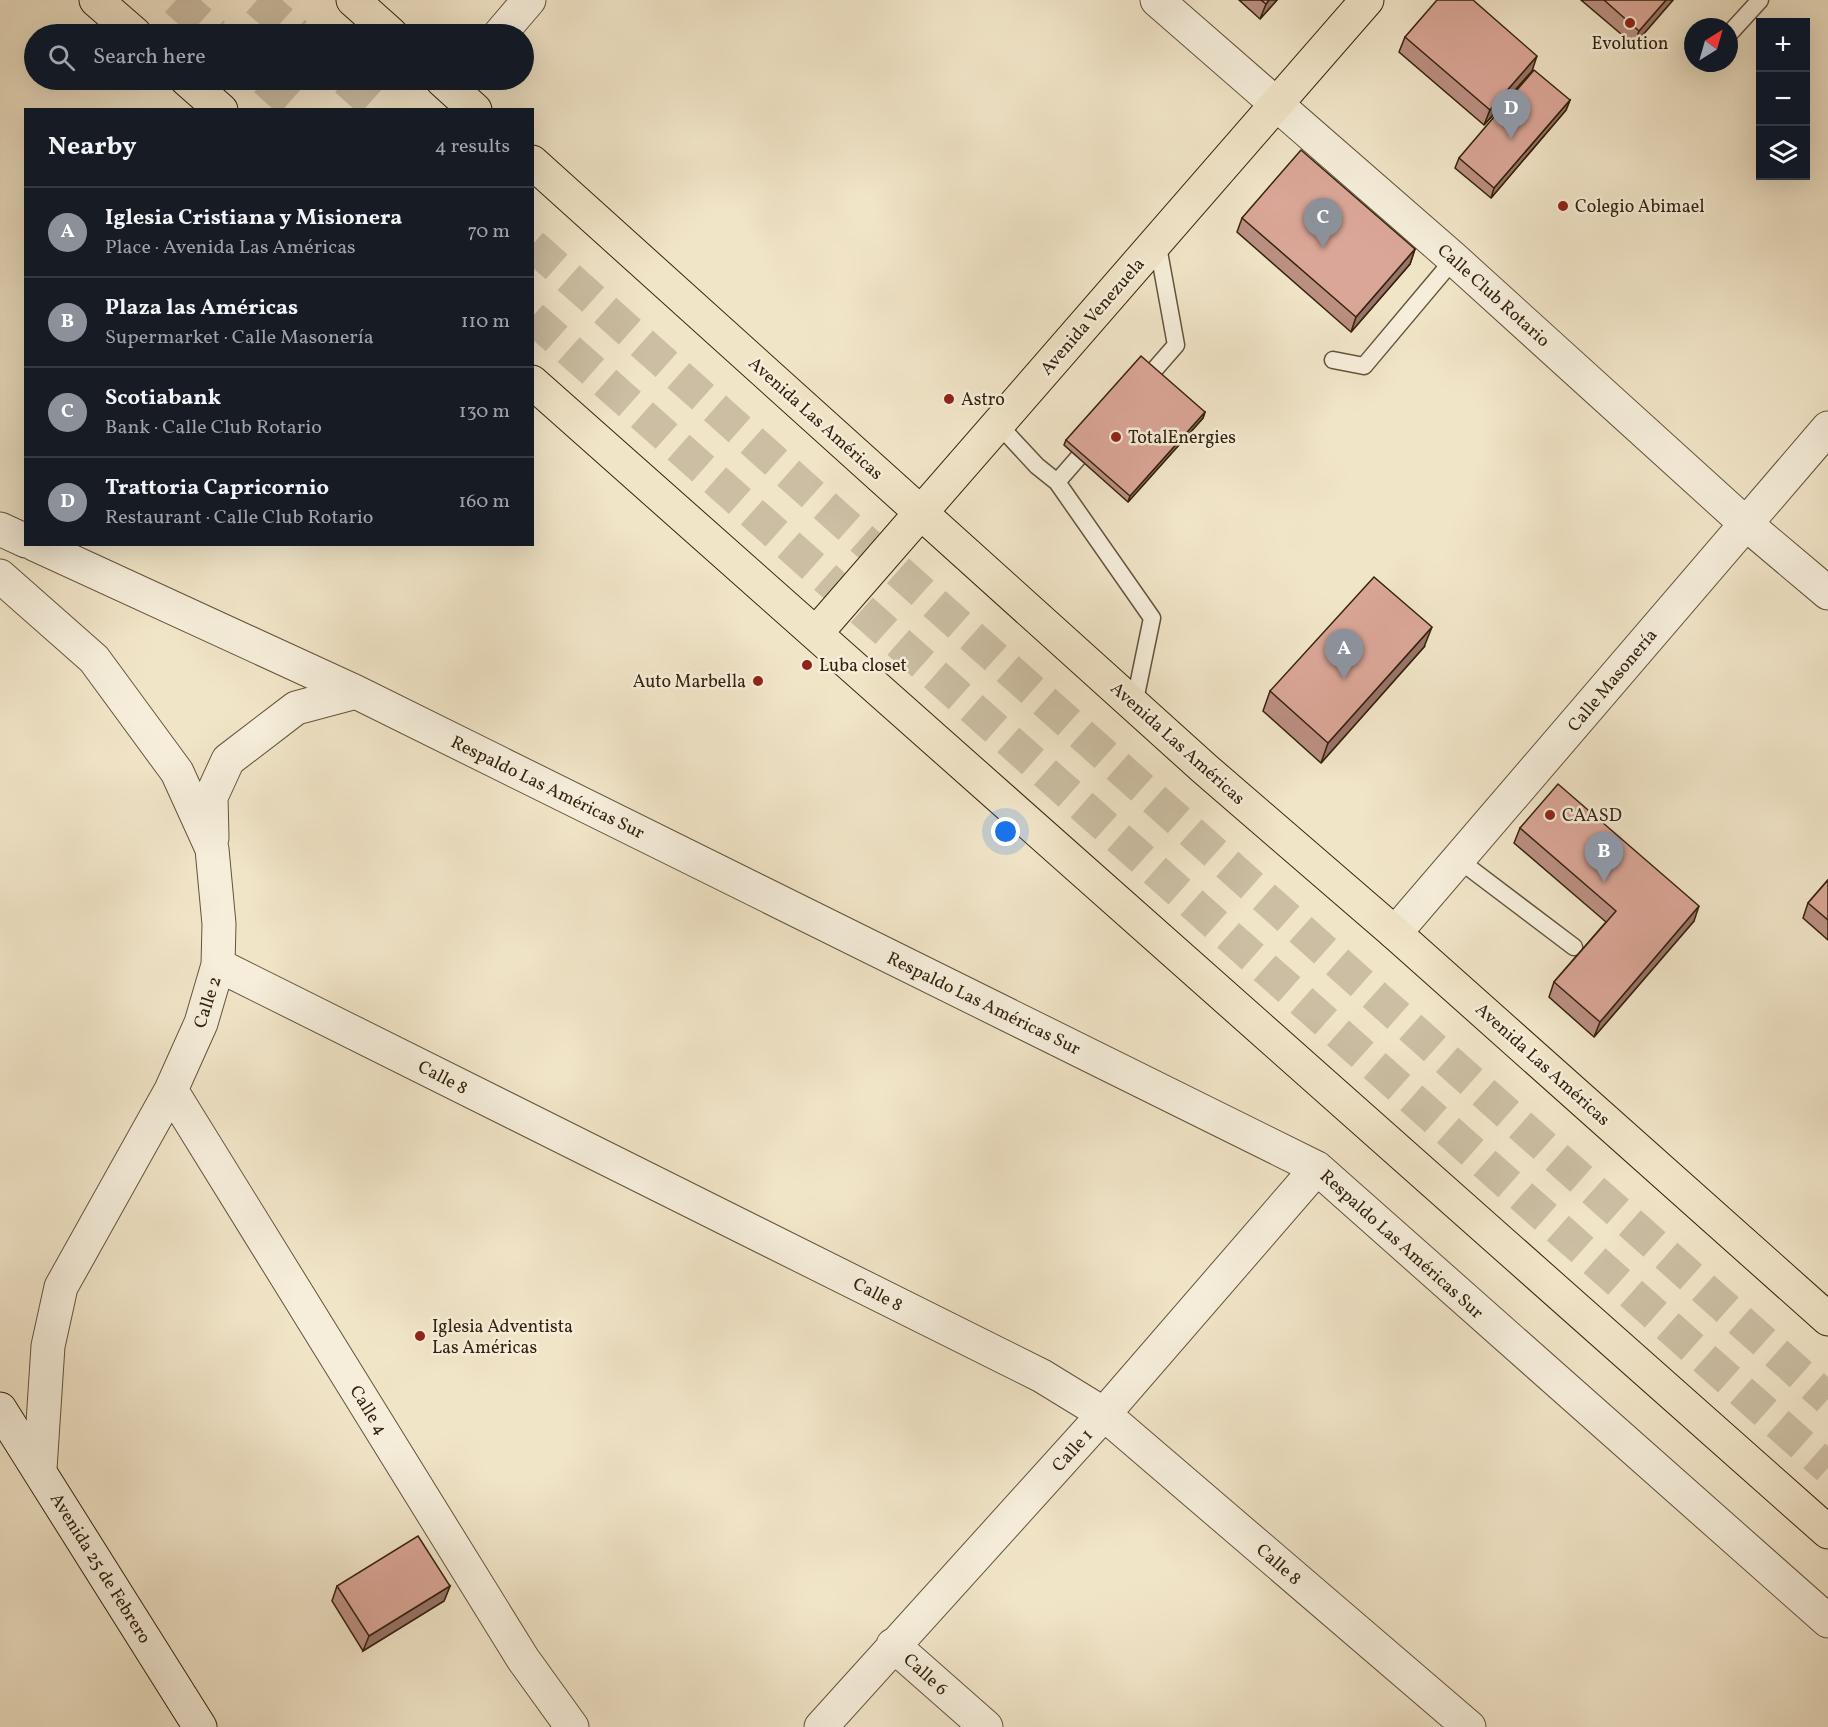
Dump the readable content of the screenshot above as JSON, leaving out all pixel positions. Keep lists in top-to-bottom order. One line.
{"streets":{"main road":["Avenida Venezuela","Avenida Las Américas"],"street":["Calle Club Rotario","Calle Masonería","Respaldo Las Américas Sur","Calle 2","Calle 8","Calle 4","Calle 1","Avenida 25 de Febrero","Calle 6"]},"crossings":[["Calle Club Rotario","Avenida Venezuela"],["Calle Club Rotario","Calle Masonería"],["Avenida Venezuela","Avenida Las Américas"],["Avenida Las Américas","Calle Masonería"],["Respaldo Las Américas Sur","Calle 1"],["Calle 2","Calle 8"],["Calle 2","Calle 4"],["Calle 2","Avenida 25 de Febrero"],["Calle 8","Calle 1"],["Calle 1","Calle 6"]],"places":["Evolution","Colegio Abimael","Astro","TotalEnergies","Luba closet","Auto Marbella","CAASD","Iglesia Adventista Las Américas"],"north":"top right","page":{"map_buttons":["+","−"],"search":"Search here","pins":["D","C","A","B"],"heading":["Nearby","4 results"],"list":[{"mark":"A","name":"Iglesia Cristiana y Misionera","note":"Place · Avenida Las Américas","value":"70 m"},{"mark":"B","name":"Plaza las Américas","note":"Supermarket · Calle Masonería","value":"110 m"},{"mark":"C","name":"Scotiabank","note":"Bank · Calle Club Rotario","value":"130 m"},{"mark":"D","name":"Trattoria Capricornio","note":"Restaurant · Calle Club Rotario","value":"160 m"}]}}
